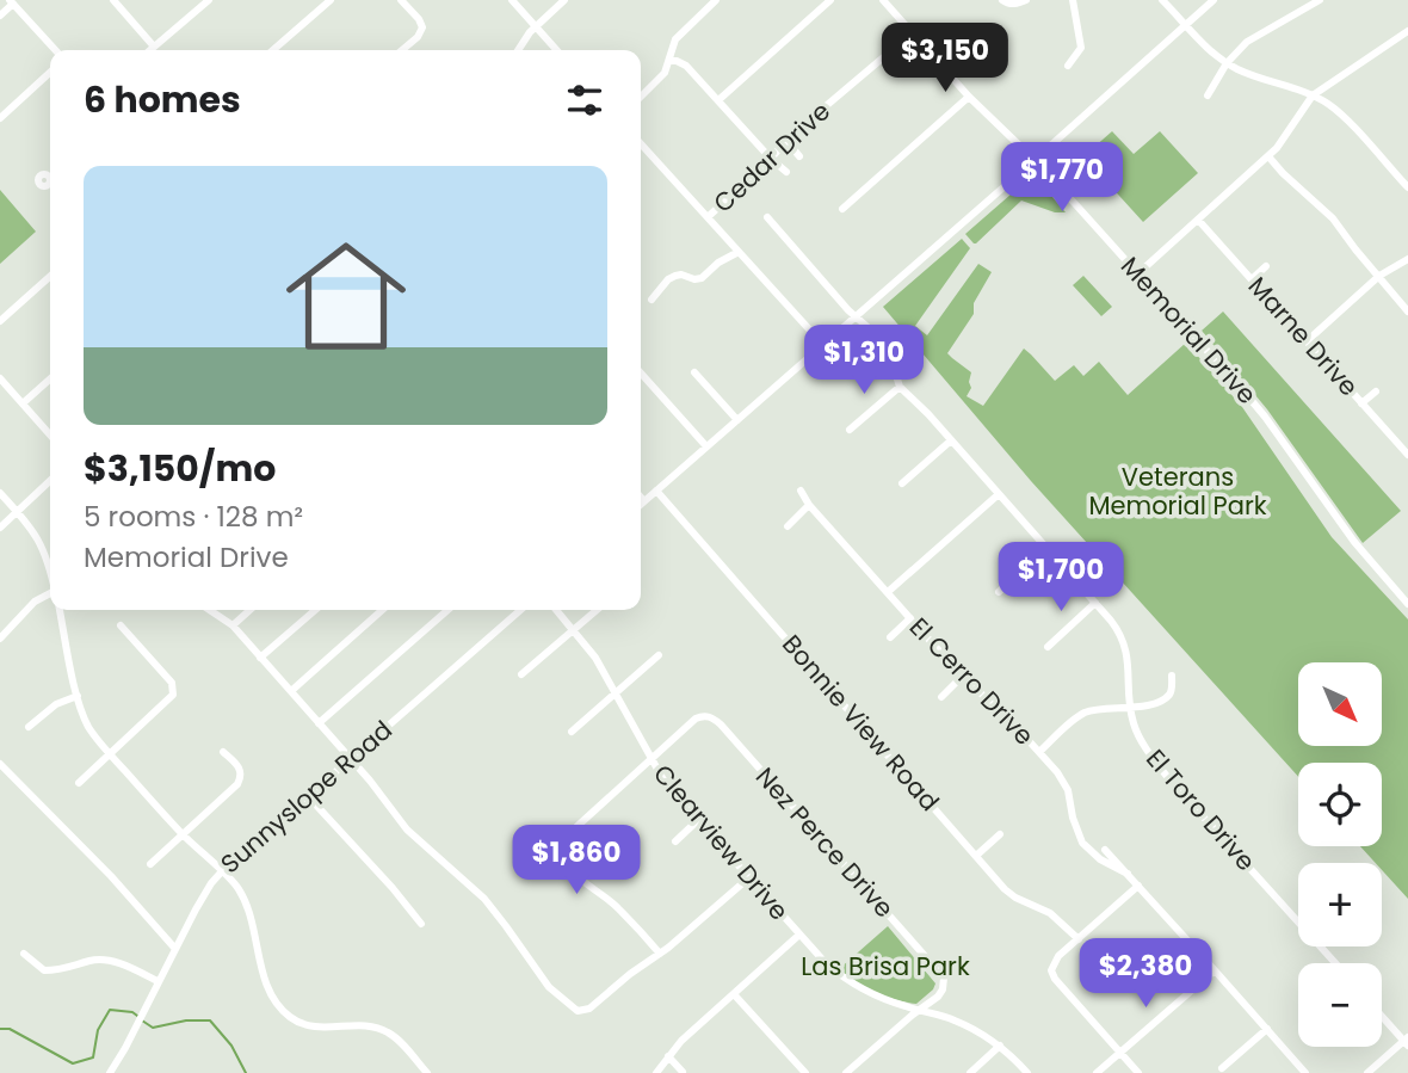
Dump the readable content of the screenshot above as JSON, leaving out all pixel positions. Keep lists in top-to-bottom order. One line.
{"streets":{"street":["Cedar Drive","Memorial Drive","Marne Drive","El Cerro Drive","Bonnie View Road","Sunnyslope Road","El Toro Drive","Clearview Drive","Nez Perce Drive"]},"crossings":[["Cedar Drive","Memorial Drive"],["Clearview Drive","Nez Perce Drive"]],"parks":["Veterans Memorial Park","Las Brisa Park"],"north":"bottom right","page":{"price":["$3,150","$1,770","$1,310","$1,700","$1,860","$2,380"],"heading":"6 homes","list":[{"name":"$3,150/mo","note":"5 rooms · 128 m² · Memorial Drive"}],"map_buttons":["+","−"]}}
